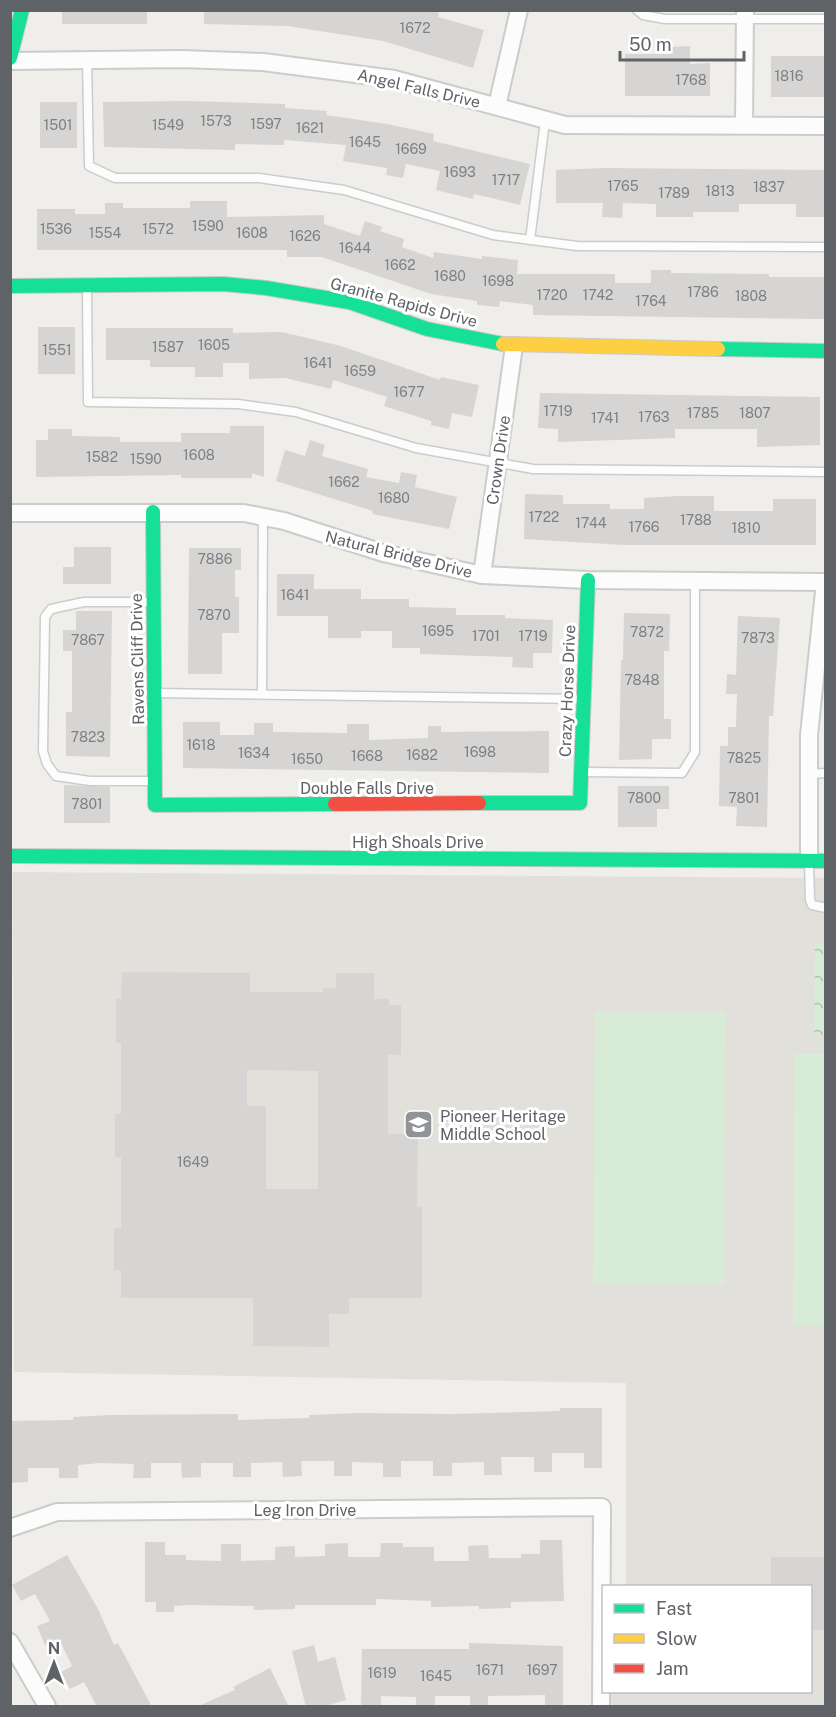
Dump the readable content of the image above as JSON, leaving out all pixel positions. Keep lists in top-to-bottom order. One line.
{"streets":{"street":["Angel Falls Drive","Granite Rapids Drive","Crown Drive","Natural Bridge Drive","Ravens Cliff Drive","Crazy Horse Drive","Double Falls Drive","High Shoals Drive","Leg Iron Drive"]},"crossings":[["Granite Rapids Drive","Crown Drive"],["Crown Drive","Natural Bridge Drive"],["Natural Bridge Drive","Ravens Cliff Drive"],["Natural Bridge Drive","Crazy Horse Drive"],["Ravens Cliff Drive","Double Falls Drive"],["Crazy Horse Drive","Double Falls Drive"]],"places":{"school or university":["Pioneer Heritage Middle School"]},"house_numbers":["1672","1816","1768","1573","1597","1501","1549","1621","1645","1669","1693","1717","1765","1837","1813","1789","1590","1536","1572","1554","1608","1626","1644","1662","1680","1698","1786","1720","1742","1808","1764","1605","1587","1551","1641","1659","1677","1719","1785","1807","1763","1741","1608","1582","1590","1662","1680","1722","1788","1744","1766","1810","7886","1641","7870","1695","7872","1701","1719","7873","7867","7848","7823","1618","1698","1634","1682","1668","7825","1650","7800","7801","7801","1649","1671","1697","1619","1645"],"legend":["Fast","Slow","Jam"],"scale_bar":"50 m","north":"top"}
